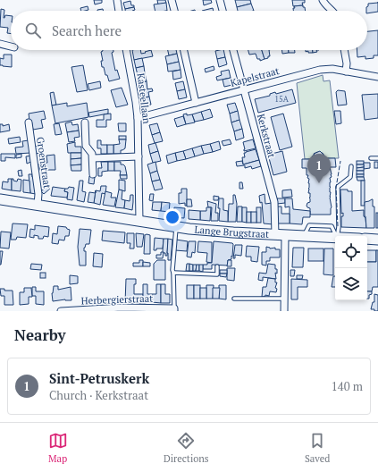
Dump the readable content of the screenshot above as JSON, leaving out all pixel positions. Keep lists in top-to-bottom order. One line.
{"streets":{"street":["Kapelstraat","Kasteellaan","Kerkstraat","Groenstraat","Lange Brugstraat","Herbergierstraat"]},"crossings":[["Kapelstraat","Kasteellaan"],["Kapelstraat","Kerkstraat"],["Kasteellaan","Lange Brugstraat"],["Kerkstraat","Lange Brugstraat"],["Groenstraat","Lange Brugstraat"]],"house_numbers":["15A"],"page":{"search":"Search here","pins":"1","heading":"Nearby","list":[{"mark":"1","name":"Sint-Petruskerk","note":"Church · Kerkstraat","value":"140 m"}],"nav":["Map","Directions","Saved"]}}
